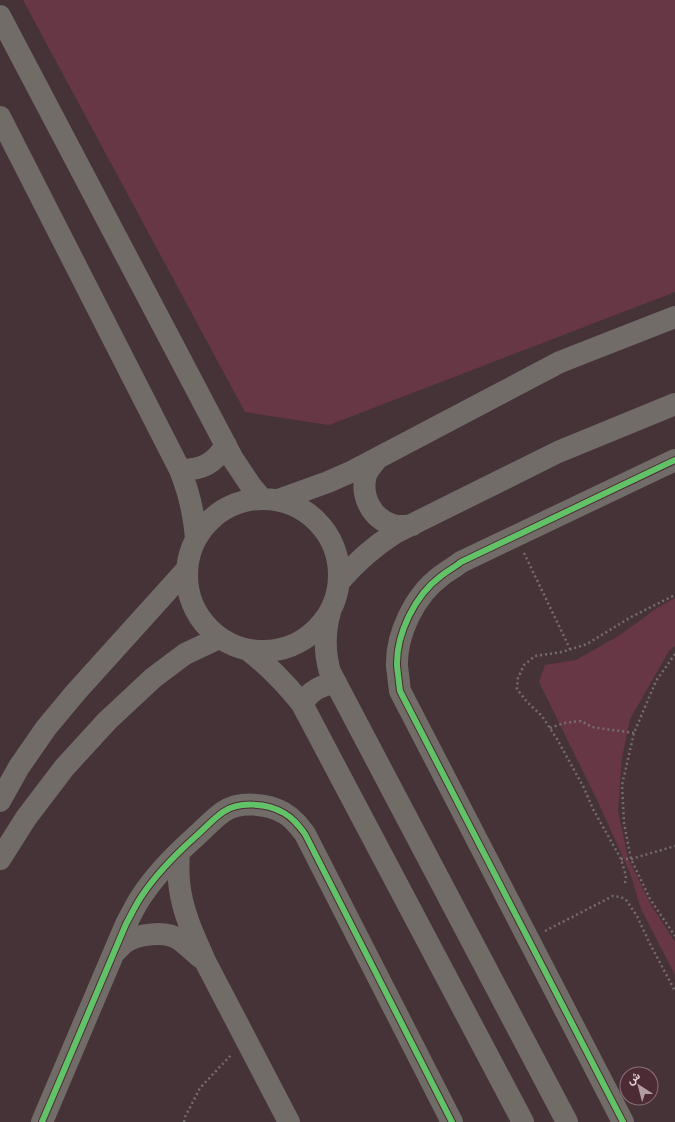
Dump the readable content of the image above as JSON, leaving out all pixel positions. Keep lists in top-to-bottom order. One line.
{"north":"top left"}
